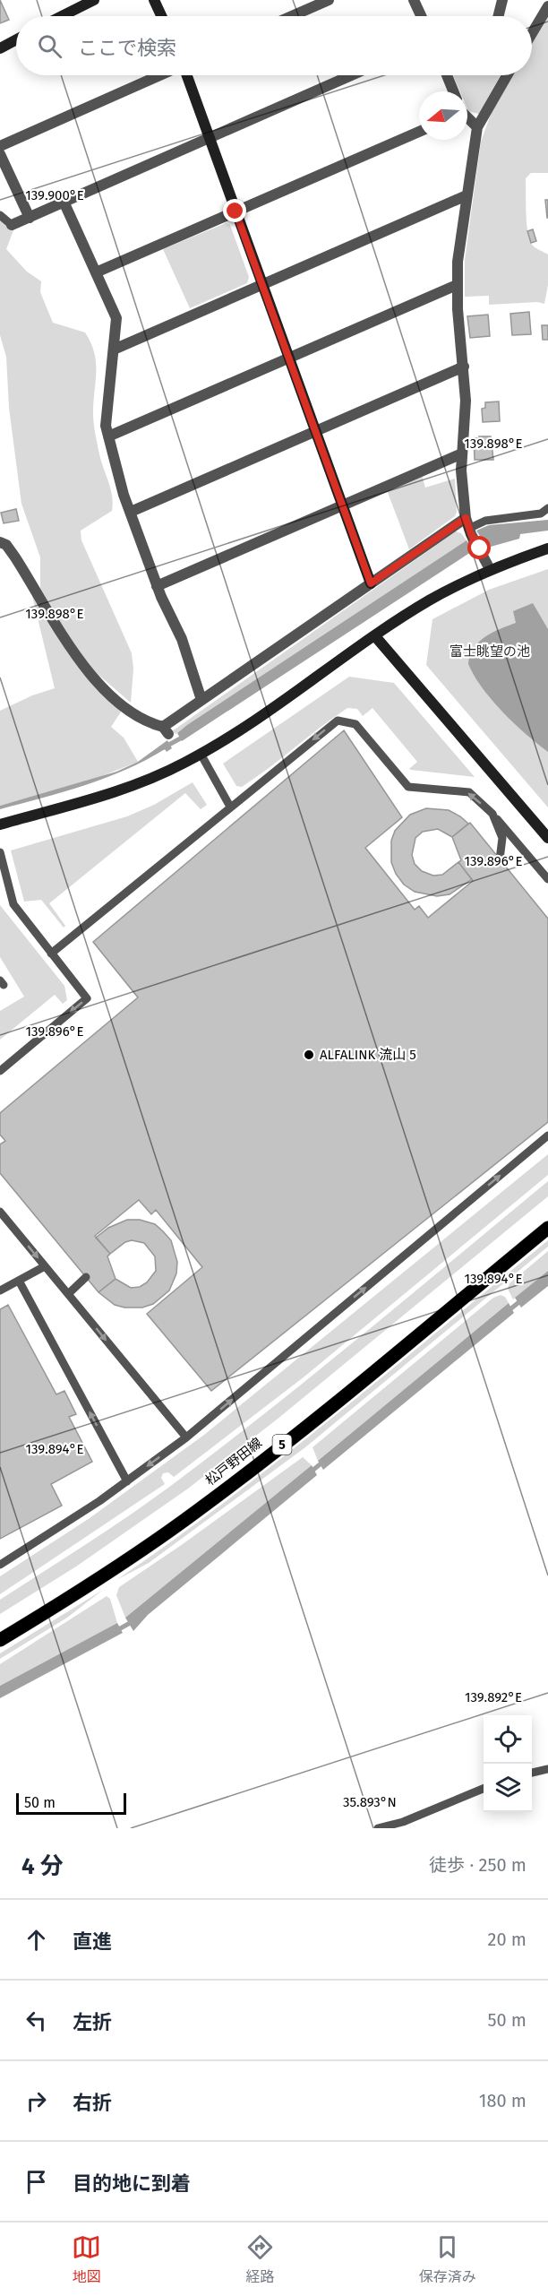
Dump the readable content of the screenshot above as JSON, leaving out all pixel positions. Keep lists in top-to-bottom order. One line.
{"streets":{"main road":["5","松戸野田線"]},"parks":["富士眺望の池"],"places":["ALFALINK 流山 5"],"scale_bar":"50 m","north":"left","page":{"search":"ここで検索","scale":"50 m","heading":["4 分","徒歩 · 250 m"],"list":[["直進","20 m"],["左折","50 m"],["右折","180 m"],"目的地に到着"],"nav":["地図","経路","保存済み"]},"coordinates":["139.900°E","139.898°E","139.896°E","139.894°E","139.892°E","35.893°N"]}
